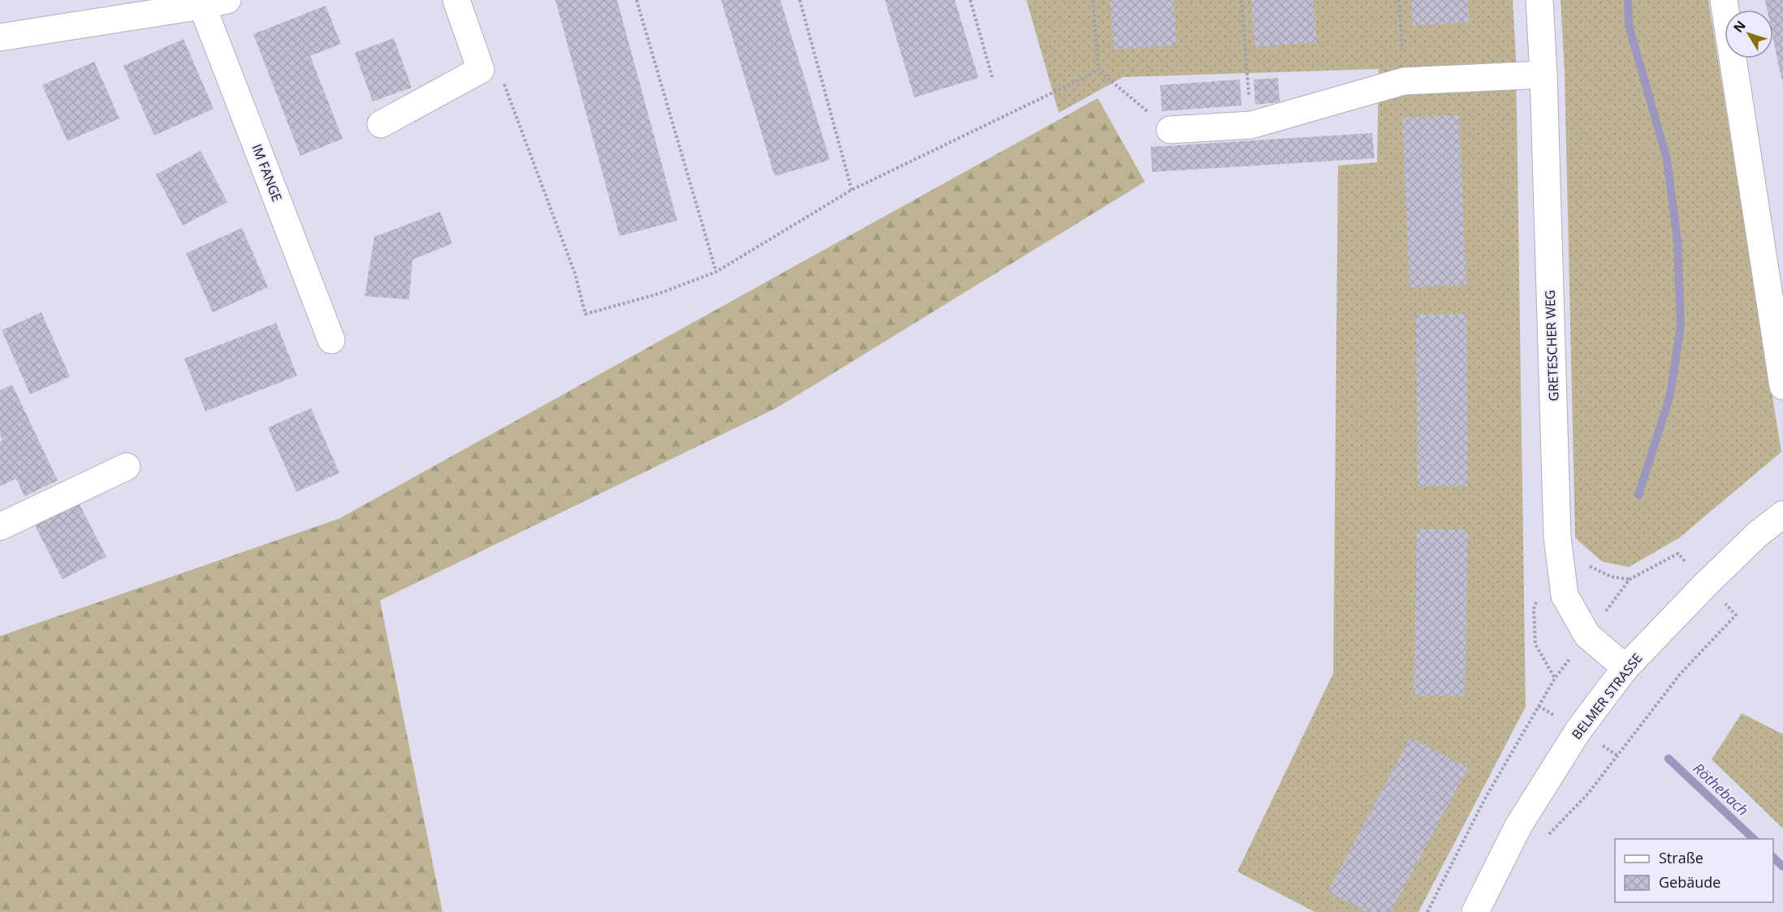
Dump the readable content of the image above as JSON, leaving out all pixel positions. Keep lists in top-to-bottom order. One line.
{"streets":{"street":["IM FANGE","GRETESCHER WEG","BELMER STRASSE"]},"crossings":[["GRETESCHER WEG","BELMER STRASSE"]],"water":["Röthebach"],"legend":["Straße","Gebäude"],"north":"top left"}
